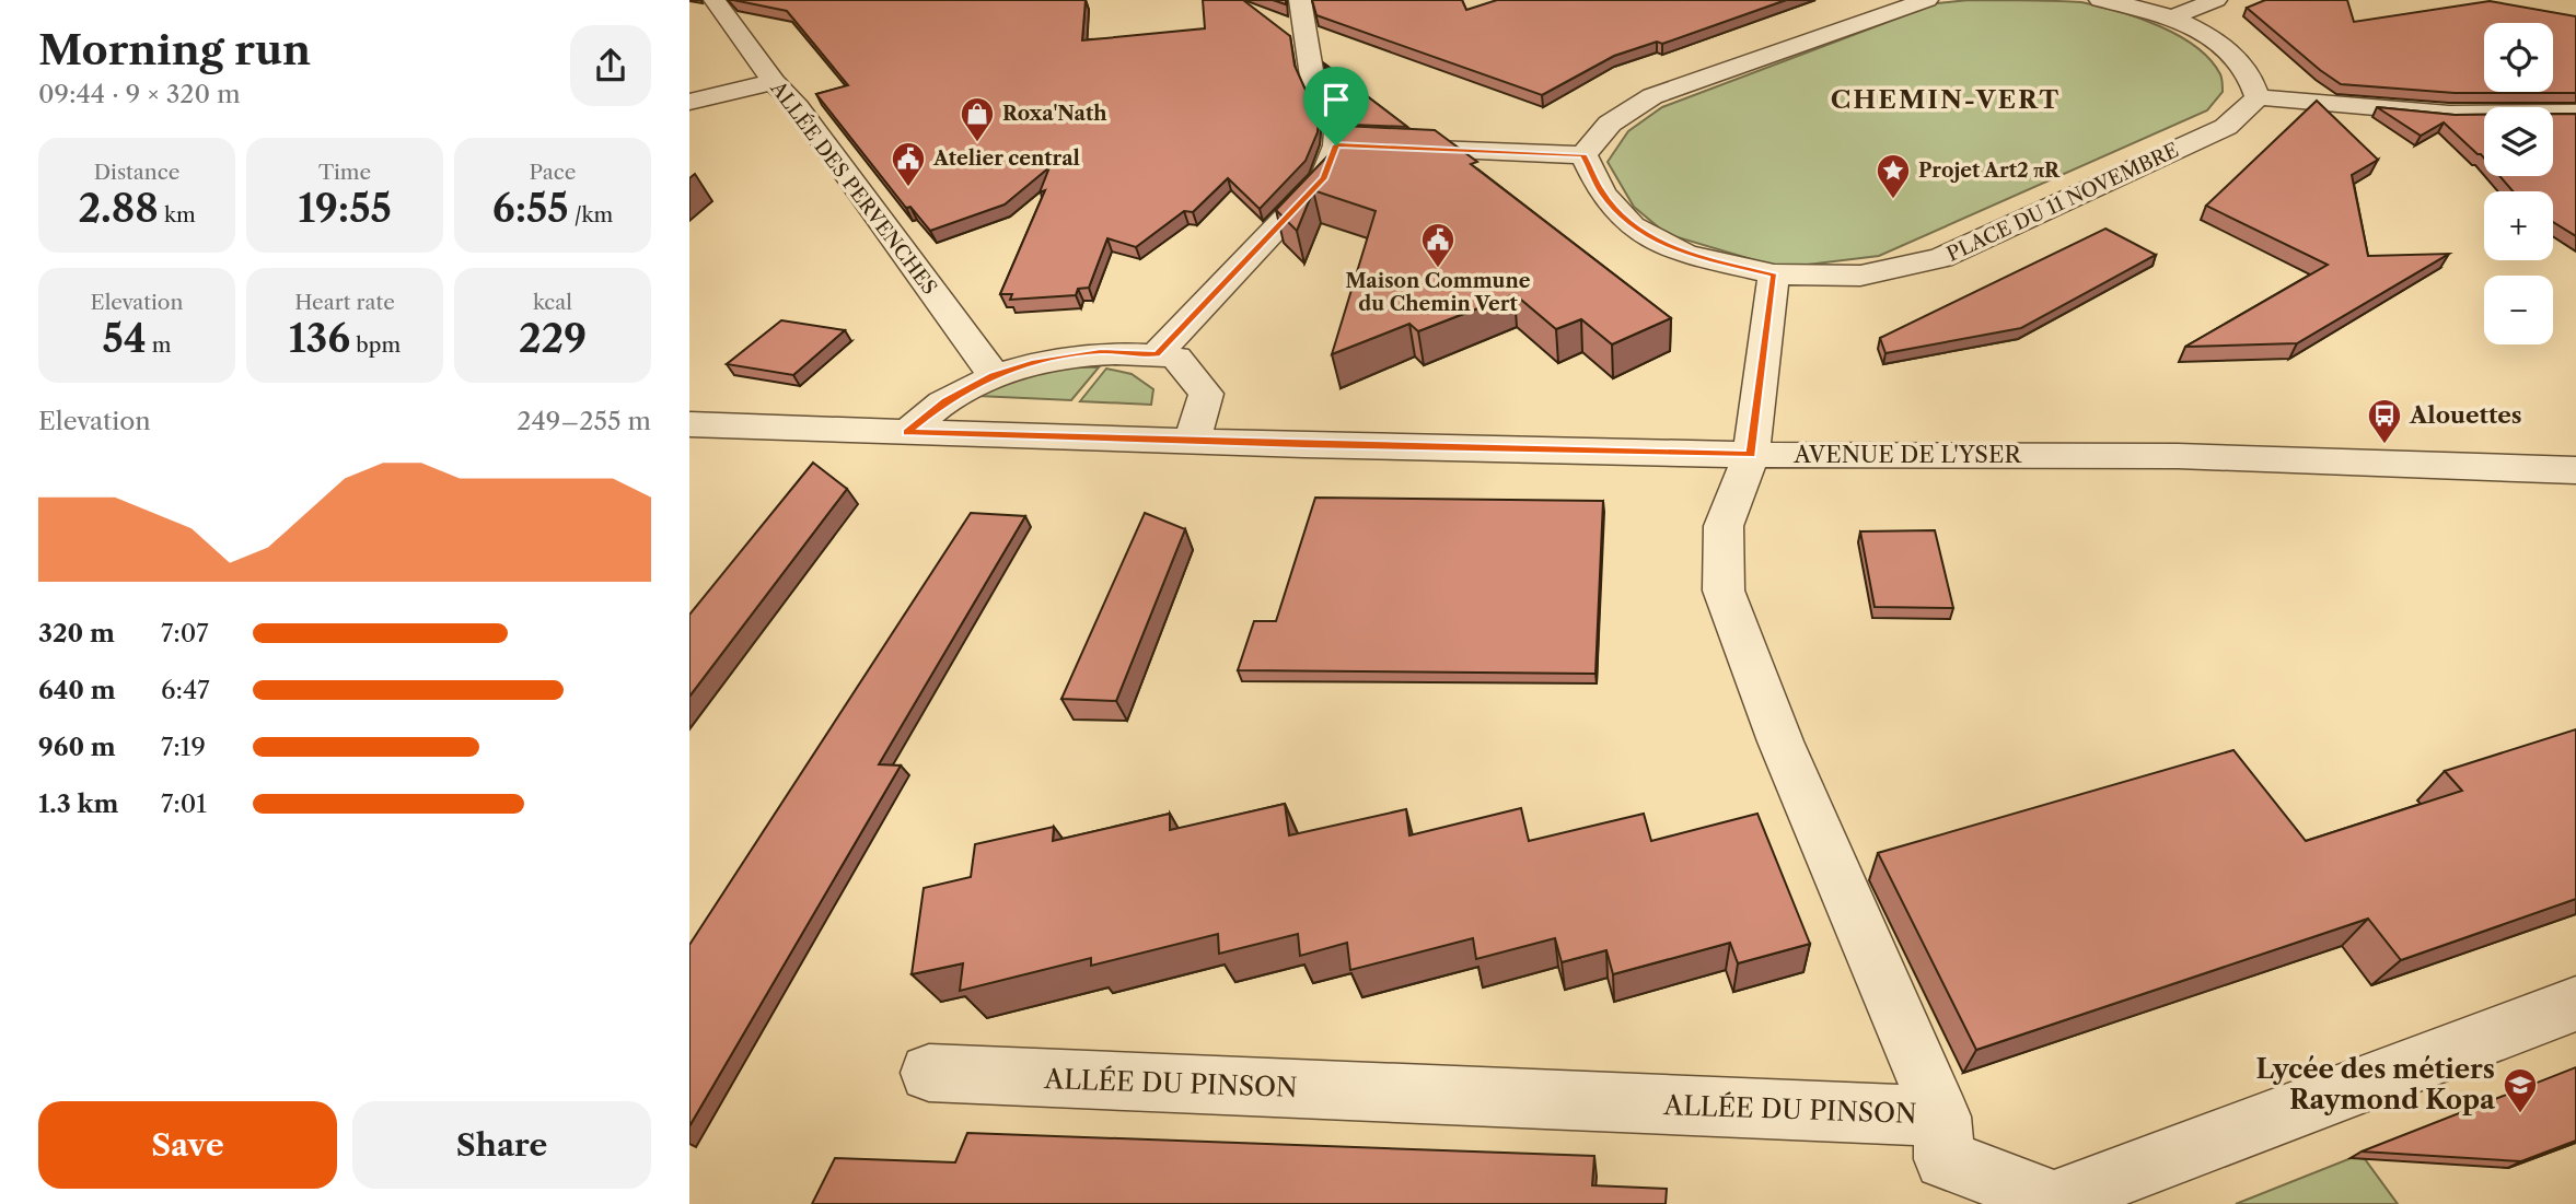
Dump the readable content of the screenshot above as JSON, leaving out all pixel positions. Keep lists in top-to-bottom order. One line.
{"streets":{"street":["ALLÉE DES PERVENCHES","PLACE DU 11 NOVEMBRE","AVENUE DE L'YSER","ALLÉE DU PINSON"]},"crossings":[["PLACE DU 11 NOVEMBRE","ALLÉE DU PINSON"],["AVENUE DE L'YSER","ALLÉE DU PINSON"]],"districts":["CHEMIN-VERT"],"places":{"shop":["Roxa'Nath"],"public building":["Atelier central","Maison Commune du Chemin Vert"],"place":["Projet Art2 πR"],"bus stop":["Alouettes"],"school or university":["Lycée des métiers Raymond Kopa"]},"page":{"heading":["Morning run","09:44 · 9 × 320 m"],"map_buttons":["+","−"],"stats":[["Distance","2.88 km"],["Time","19:55"],["Pace","6:55 /km"],["Elevation","54 m"],["Heart rate","136 bpm"],["kcal","229"]],"chart":["Elevation","249–255 m"],"list":[{"name":"320 m","note":"7:07"},{"name":"640 m","note":"6:47"},{"name":"960 m","note":"7:19"},{"name":"1.3 km","note":"7:01"}],"buttons":["Save","Share"]}}
